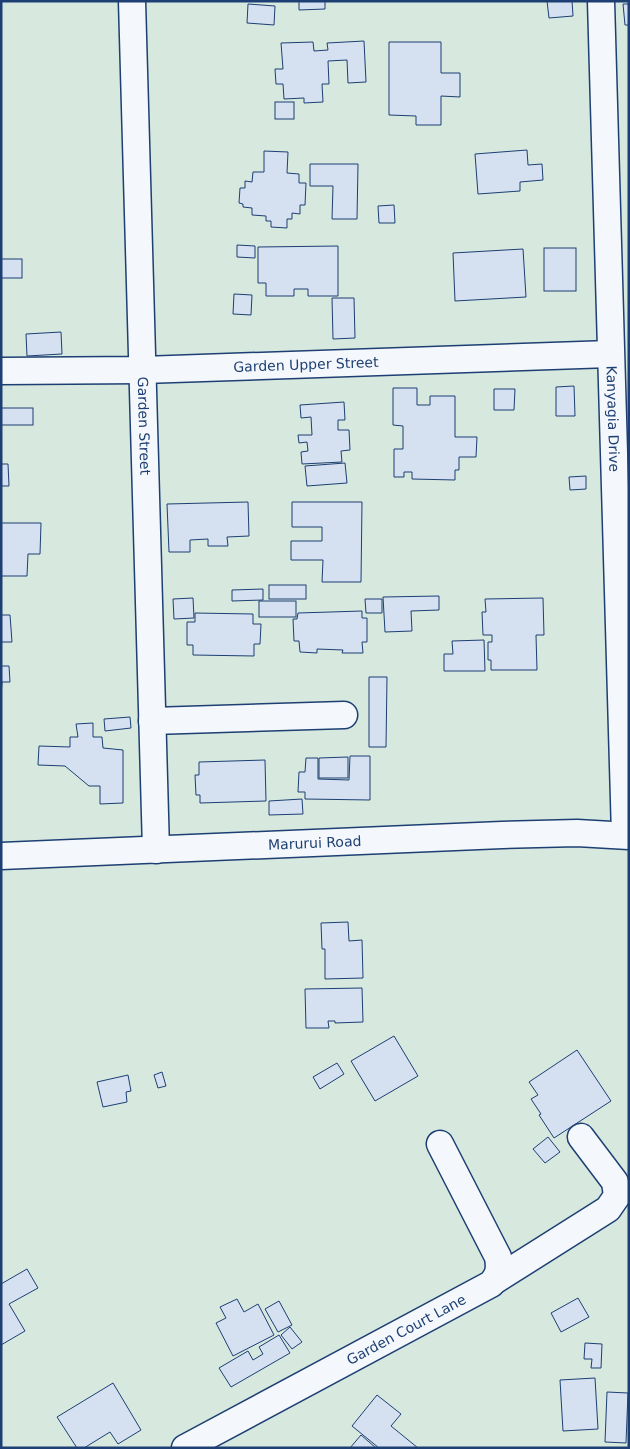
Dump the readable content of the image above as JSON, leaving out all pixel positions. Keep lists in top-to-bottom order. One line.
{"streets":{"street":["Garden Upper Street","Kanyagia Drive","Garden Street","Marurui Road","Garden Court Lane"]},"crossings":[["Garden Upper Street","Kanyagia Drive"],["Garden Upper Street","Garden Street"],["Kanyagia Drive","Marurui Road"],["Garden Street","Marurui Road"]]}
